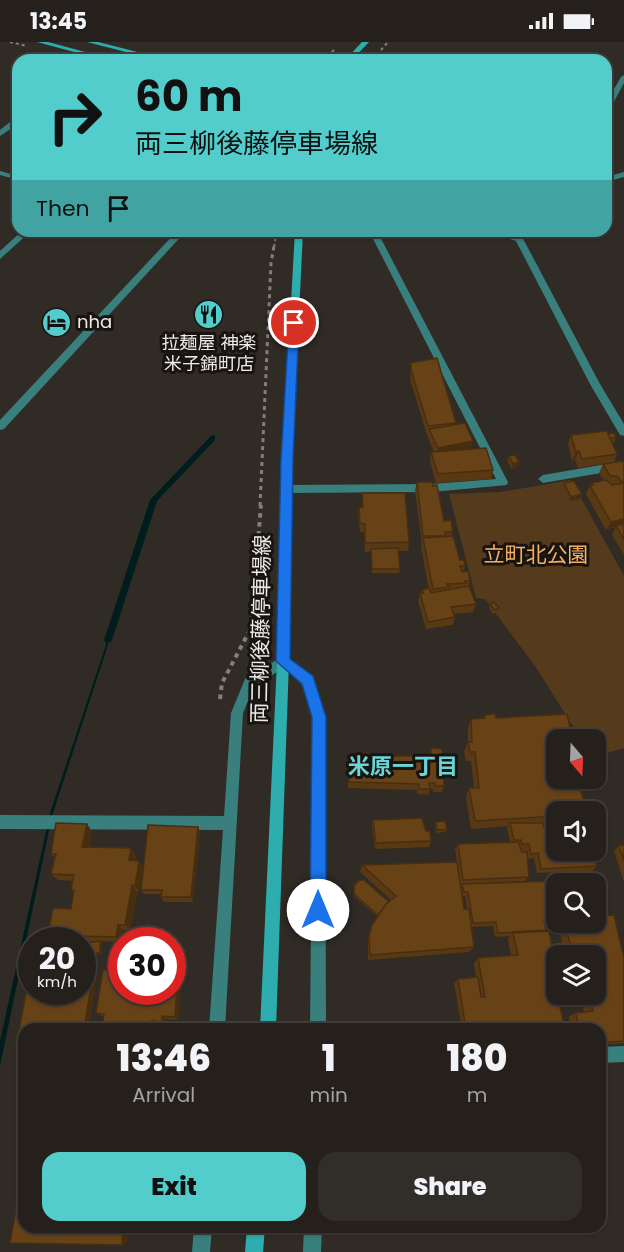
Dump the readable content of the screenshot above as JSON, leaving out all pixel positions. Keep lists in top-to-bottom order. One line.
{"streets":{"main road":["両三柳後藤停車場線"]},"districts":["米原一丁目"],"parks":["立町北公園"],"places":{"restaurant":["拉麺屋 神楽 米子錦町店"],"hotel":["nha"]},"north":"bottom","page":{"status":"13:45","turn":["60 m","両三柳後藤停車場線"],"then":"Then","speed":"20 km/h","limit":"30","eta":["13:46","Arrival","1","min","180","m"],"buttons":["Exit","Share"]}}
